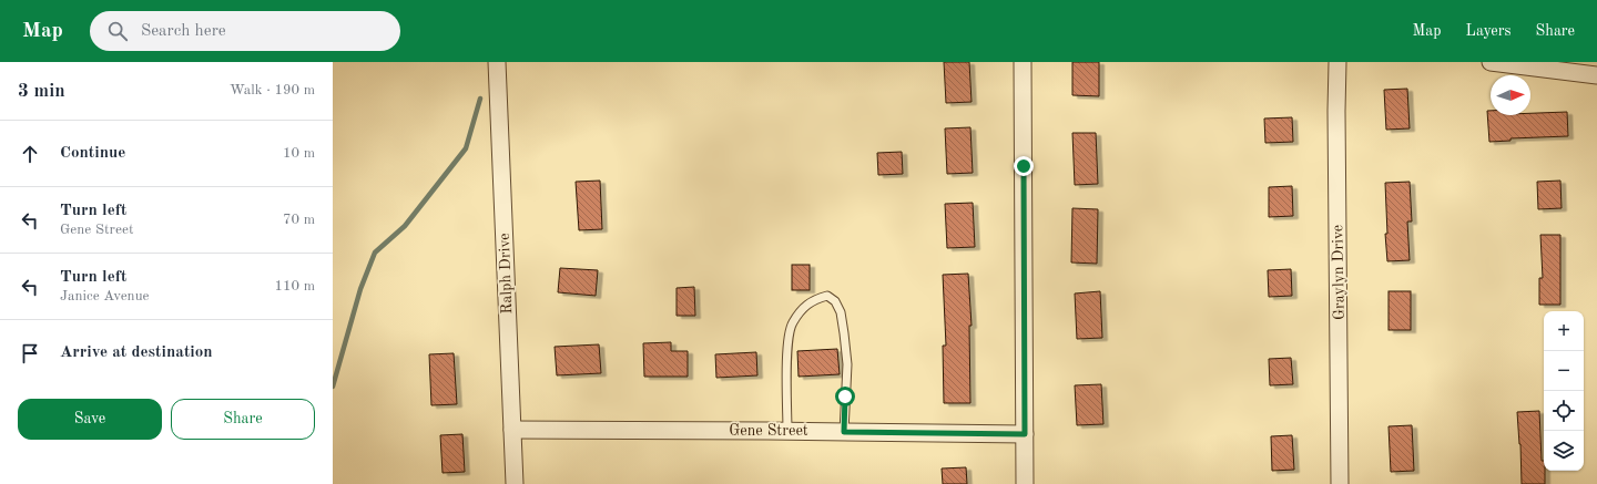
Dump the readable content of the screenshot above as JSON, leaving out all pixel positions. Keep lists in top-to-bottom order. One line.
{"streets":{"street":["Graylyn Drive","Ralph Drive","Gene Street"]},"crossings":[["Ralph Drive","Gene Street"]],"north":"right","page":{"header":"Map","search":"Search here","nav":["Map","Layers","Share"],"heading":["3 min","Walk · 190 m"],"list":[["Continue","10 m"],["Turn left","Gene Street","70 m"],["Turn left","Janice Avenue","110 m"],"Arrive at destination"],"map_buttons":["+","−"],"buttons":["Save","Share"]}}
